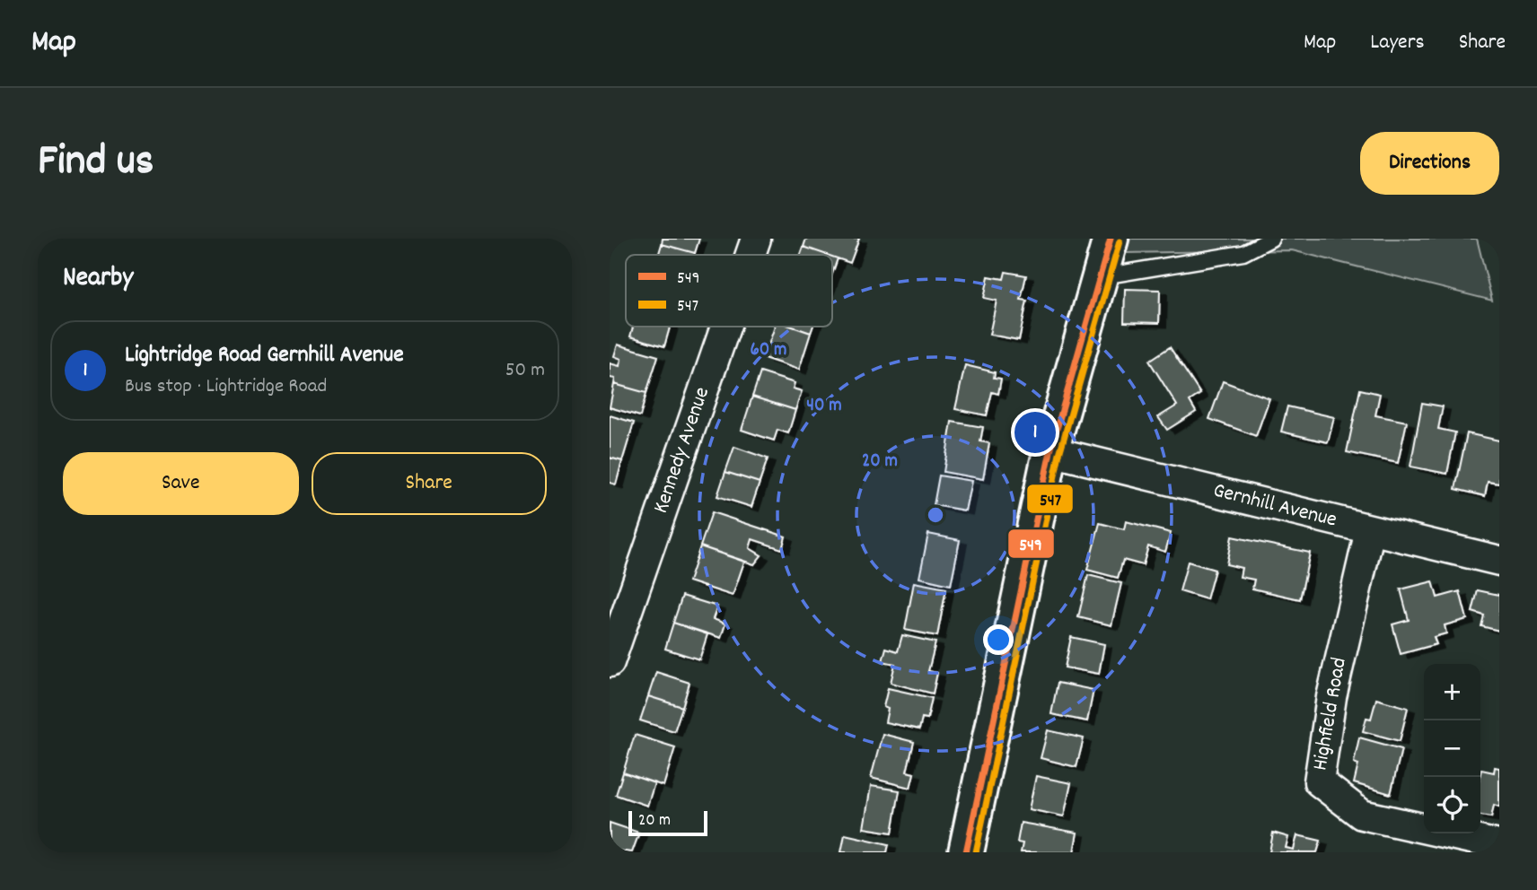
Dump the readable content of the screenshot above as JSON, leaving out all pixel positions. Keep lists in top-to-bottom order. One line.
{"streets":{"street":["Kennedy Avenue","Gernhill Avenue","Highfield Road"]},"crossings":[["Gernhill Avenue","Highfield Road"]],"lines":["transit line 549","transit line 547"],"legend":["549","547"],"scale_bar":"20 m","page":{"header":"Map","nav":["Map","Layers","Share"],"title":"Find us","buttons":["Directions",["Save","Share"]],"heading":"Nearby","list":[{"mark":"1","name":"Lightridge Road Gernhill Avenue","note":"Bus stop · Lightridge Road","value":"50 m"}],"pins":"1","map_buttons":["+","−"],"scale":"20 m"},"rings":["60 m","40 m","20 m"]}
